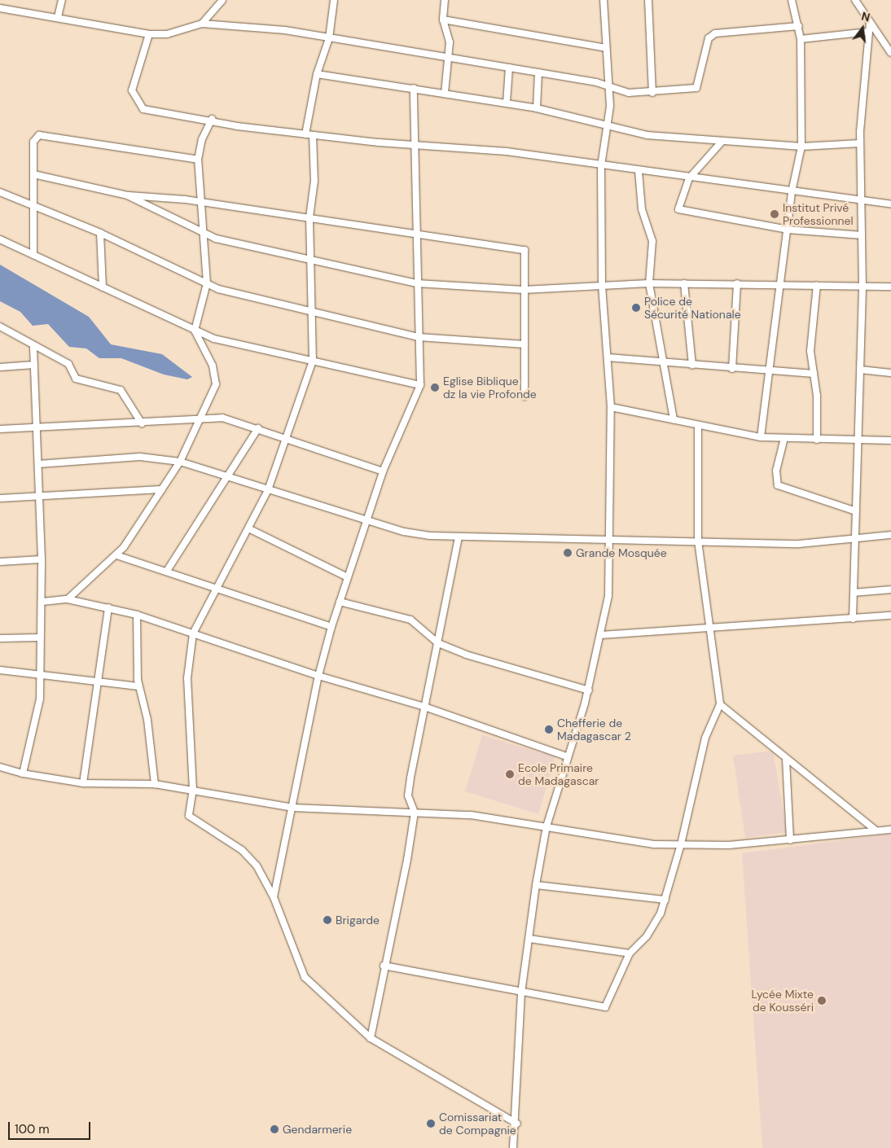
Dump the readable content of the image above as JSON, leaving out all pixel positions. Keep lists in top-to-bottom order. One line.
{"places":["Institut Privé Professionnel","Police de Sécurité Nationale","Eglise Biblique dz la vie Profonde","Grande Mosquée","Chefferie de Madagascar 2","Ecole Primaire de Madagascar","Brigarde","Lycée Mixte de Kousséri","Comissariat de Compagnie","Gendarmerie"],"scale_bar":"100 m","north":"top"}
